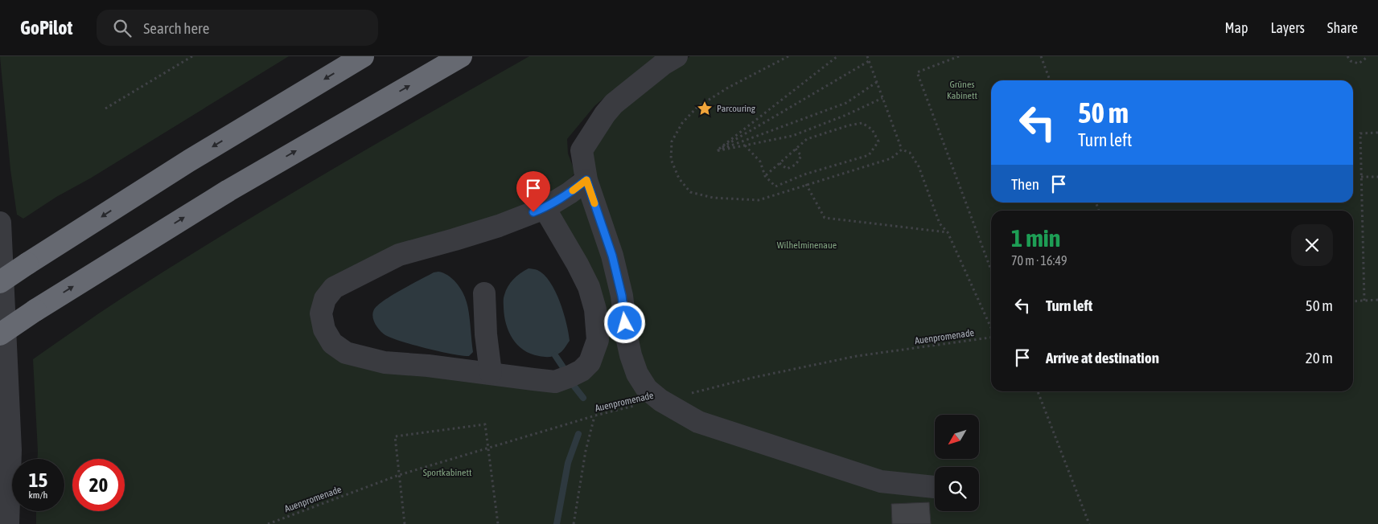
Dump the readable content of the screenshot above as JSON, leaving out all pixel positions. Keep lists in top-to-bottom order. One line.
{"streets":{"path":["Auenpromenade"]},"parks":["Grünes Kabinett","Wilhelminenaue","Sportkabinett"],"places":{"place":["Parcouring"]},"north":"bottom left","page":{"header":"GoPilot","search":"Search here","nav":["Map","Layers","Share"],"turn":["50 m","Turn left"],"then":"Then","heading":["1 min","70 m · 16:49"],"list":[{"name":"Turn left","value":"50 m"},{"name":"Arrive at destination","value":"20 m"}],"speed":"15 km/h","limit":"20"}}
